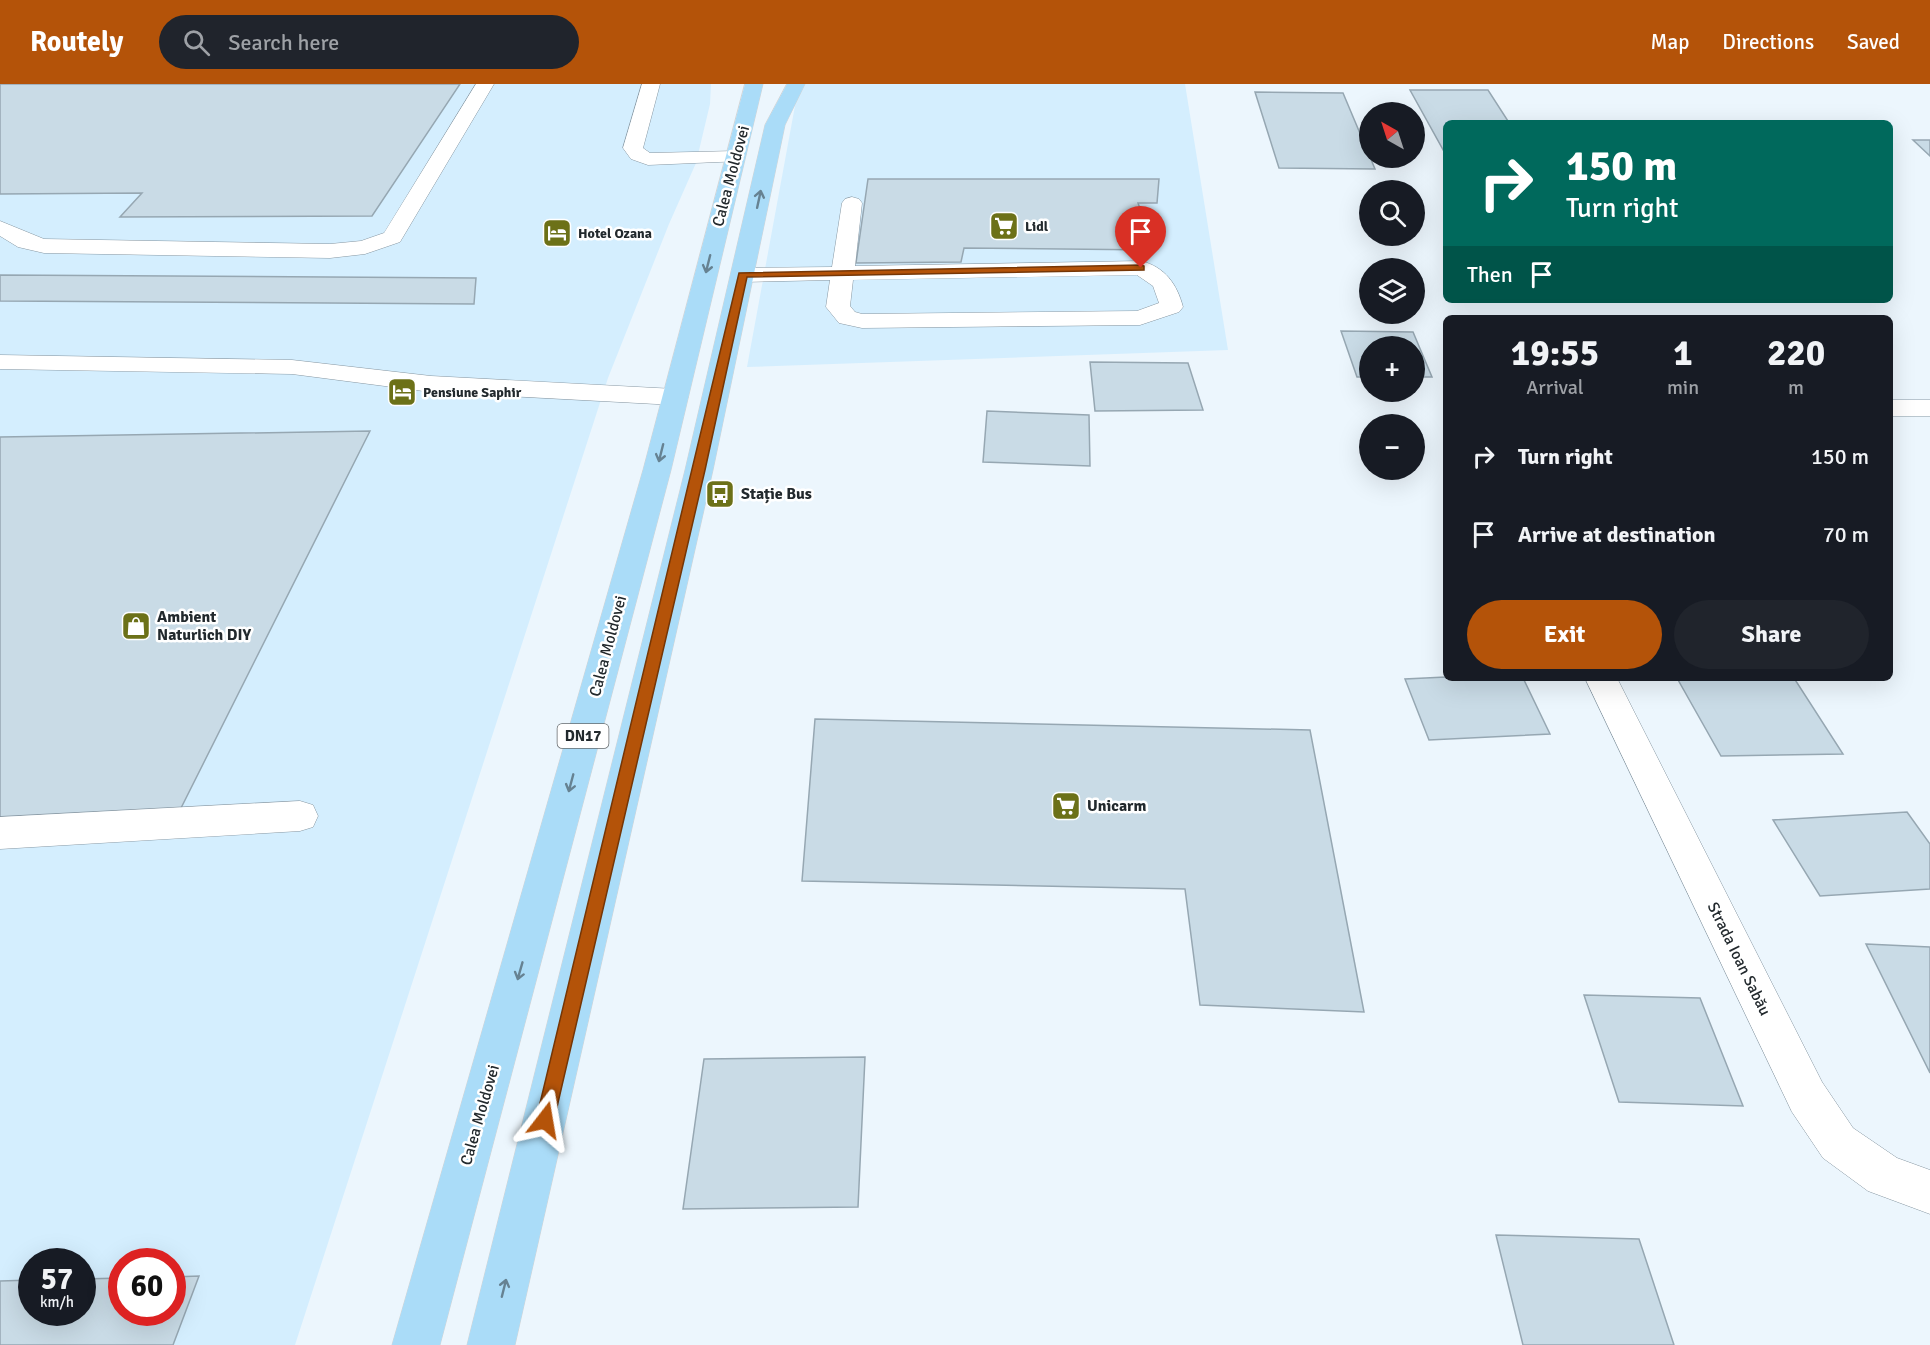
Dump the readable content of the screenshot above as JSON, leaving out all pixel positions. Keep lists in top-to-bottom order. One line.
{"streets":{"main road":["Calea Moldovei","DN17"],"street":["Strada Ioan Sabău"]},"places":{"supermarket":["Lidl","Unicarm"],"hotel":["Hotel Ozana","Pensiune Saphir"],"bus stop":["Stație Bus"],"shop":["Ambient Naturlich DIY"]},"north":"top left","page":{"header":"Routely","search":"Search here","nav":["Map","Directions","Saved"],"map_buttons":["+","−"],"turn":["150 m","Turn right"],"then":"Then","eta":["19:55","Arrival","1","min","220","m"],"list":[{"name":"Turn right","value":"150 m"},{"name":"Arrive at destination","value":"70 m"}],"buttons":["Exit","Share"],"speed":"57 km/h","limit":"60"}}
